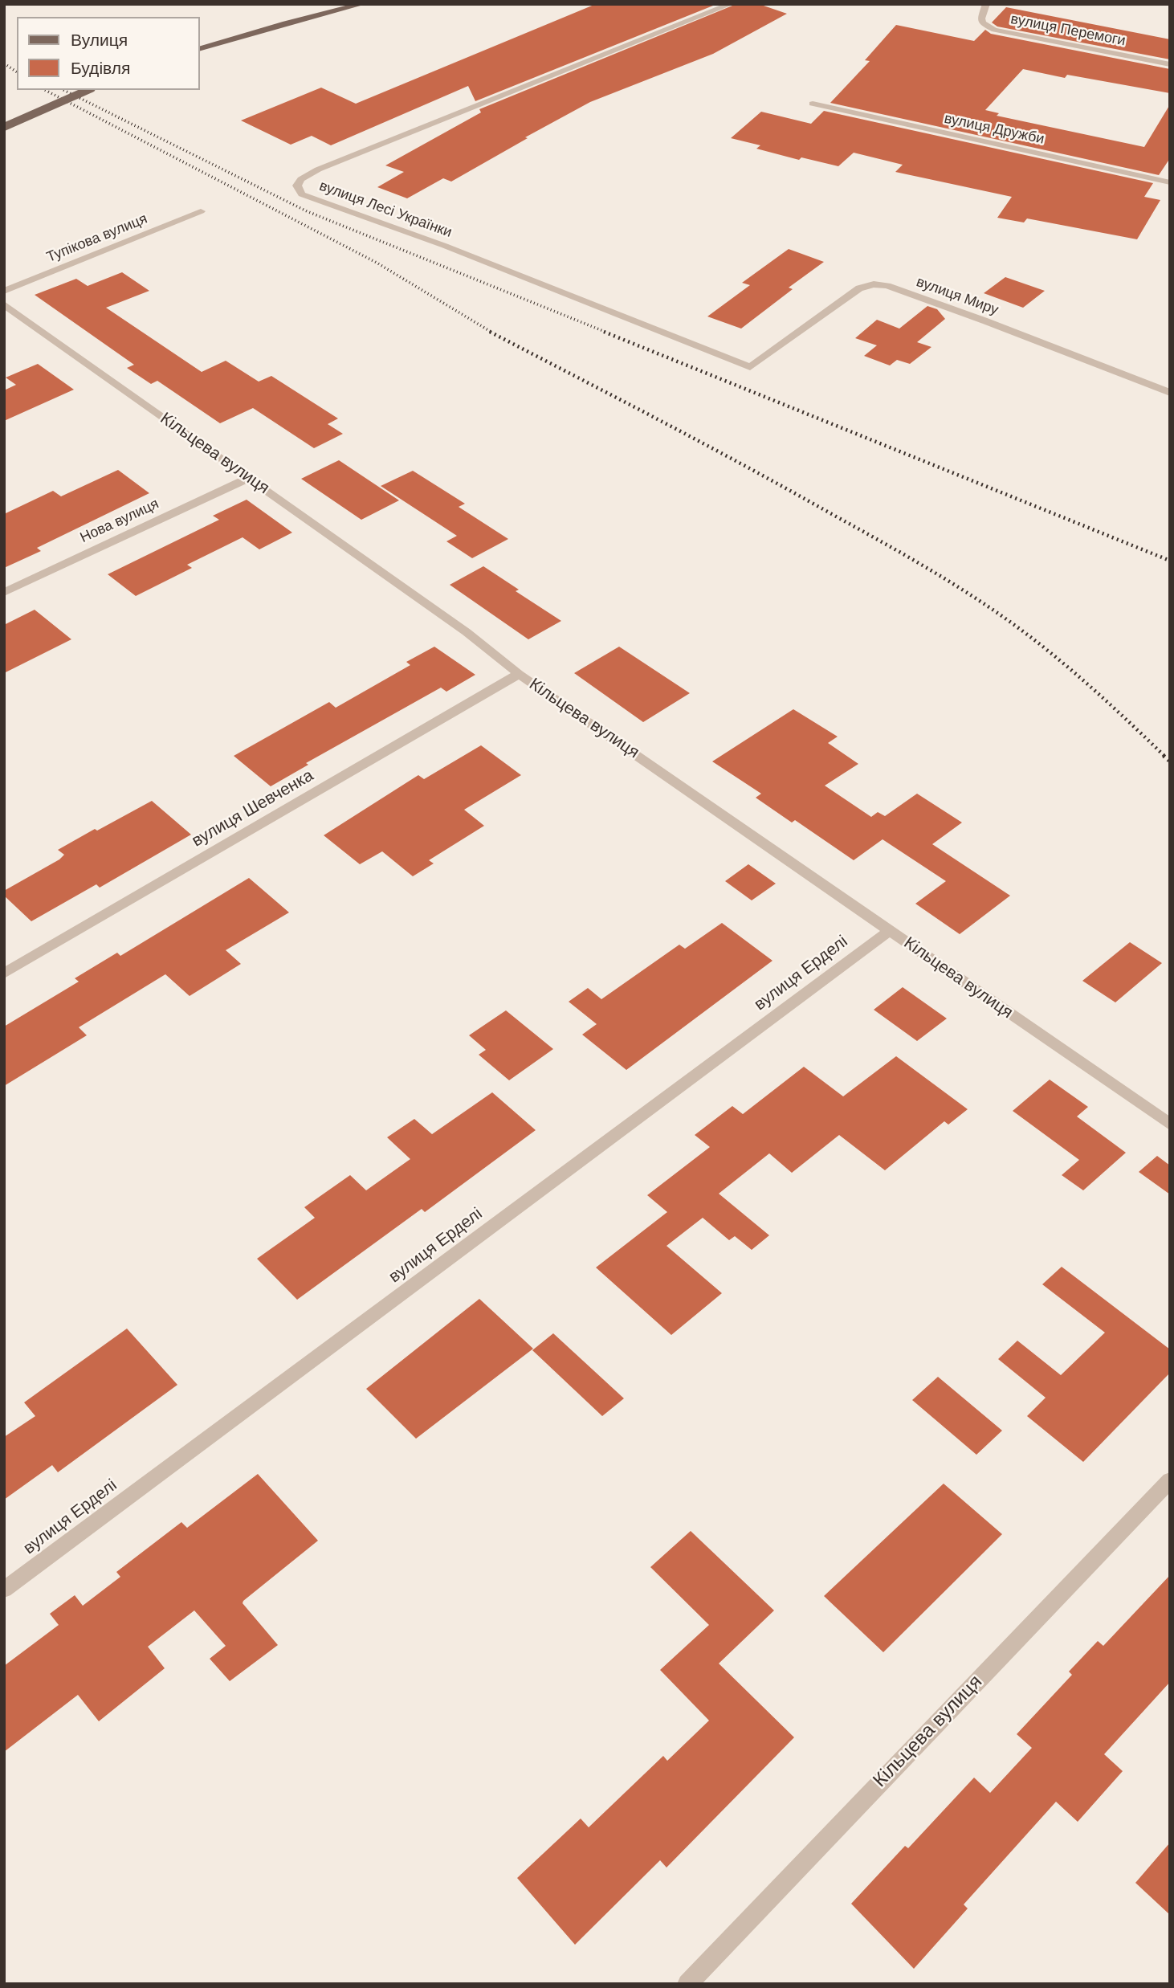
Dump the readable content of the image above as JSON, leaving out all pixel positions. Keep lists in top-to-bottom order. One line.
{"streets":{"street":["вулиця Перемоги","вулиця Дружби","вулиця Лесі Українки","Тупікова вулиця","вулиця Миру","Кільцева вулиця","Нова вулиця","вулиця Шевченка","вулиця Ерделі"]},"crossings":[["вулиця Лесі Українки","вулиця Миру"],["Кільцева вулиця","Нова вулиця"],["Кільцева вулиця","вулиця Шевченка"],["Кільцева вулиця","вулиця Ерделі"]],"legend":["Вулиця","Будівля"]}
